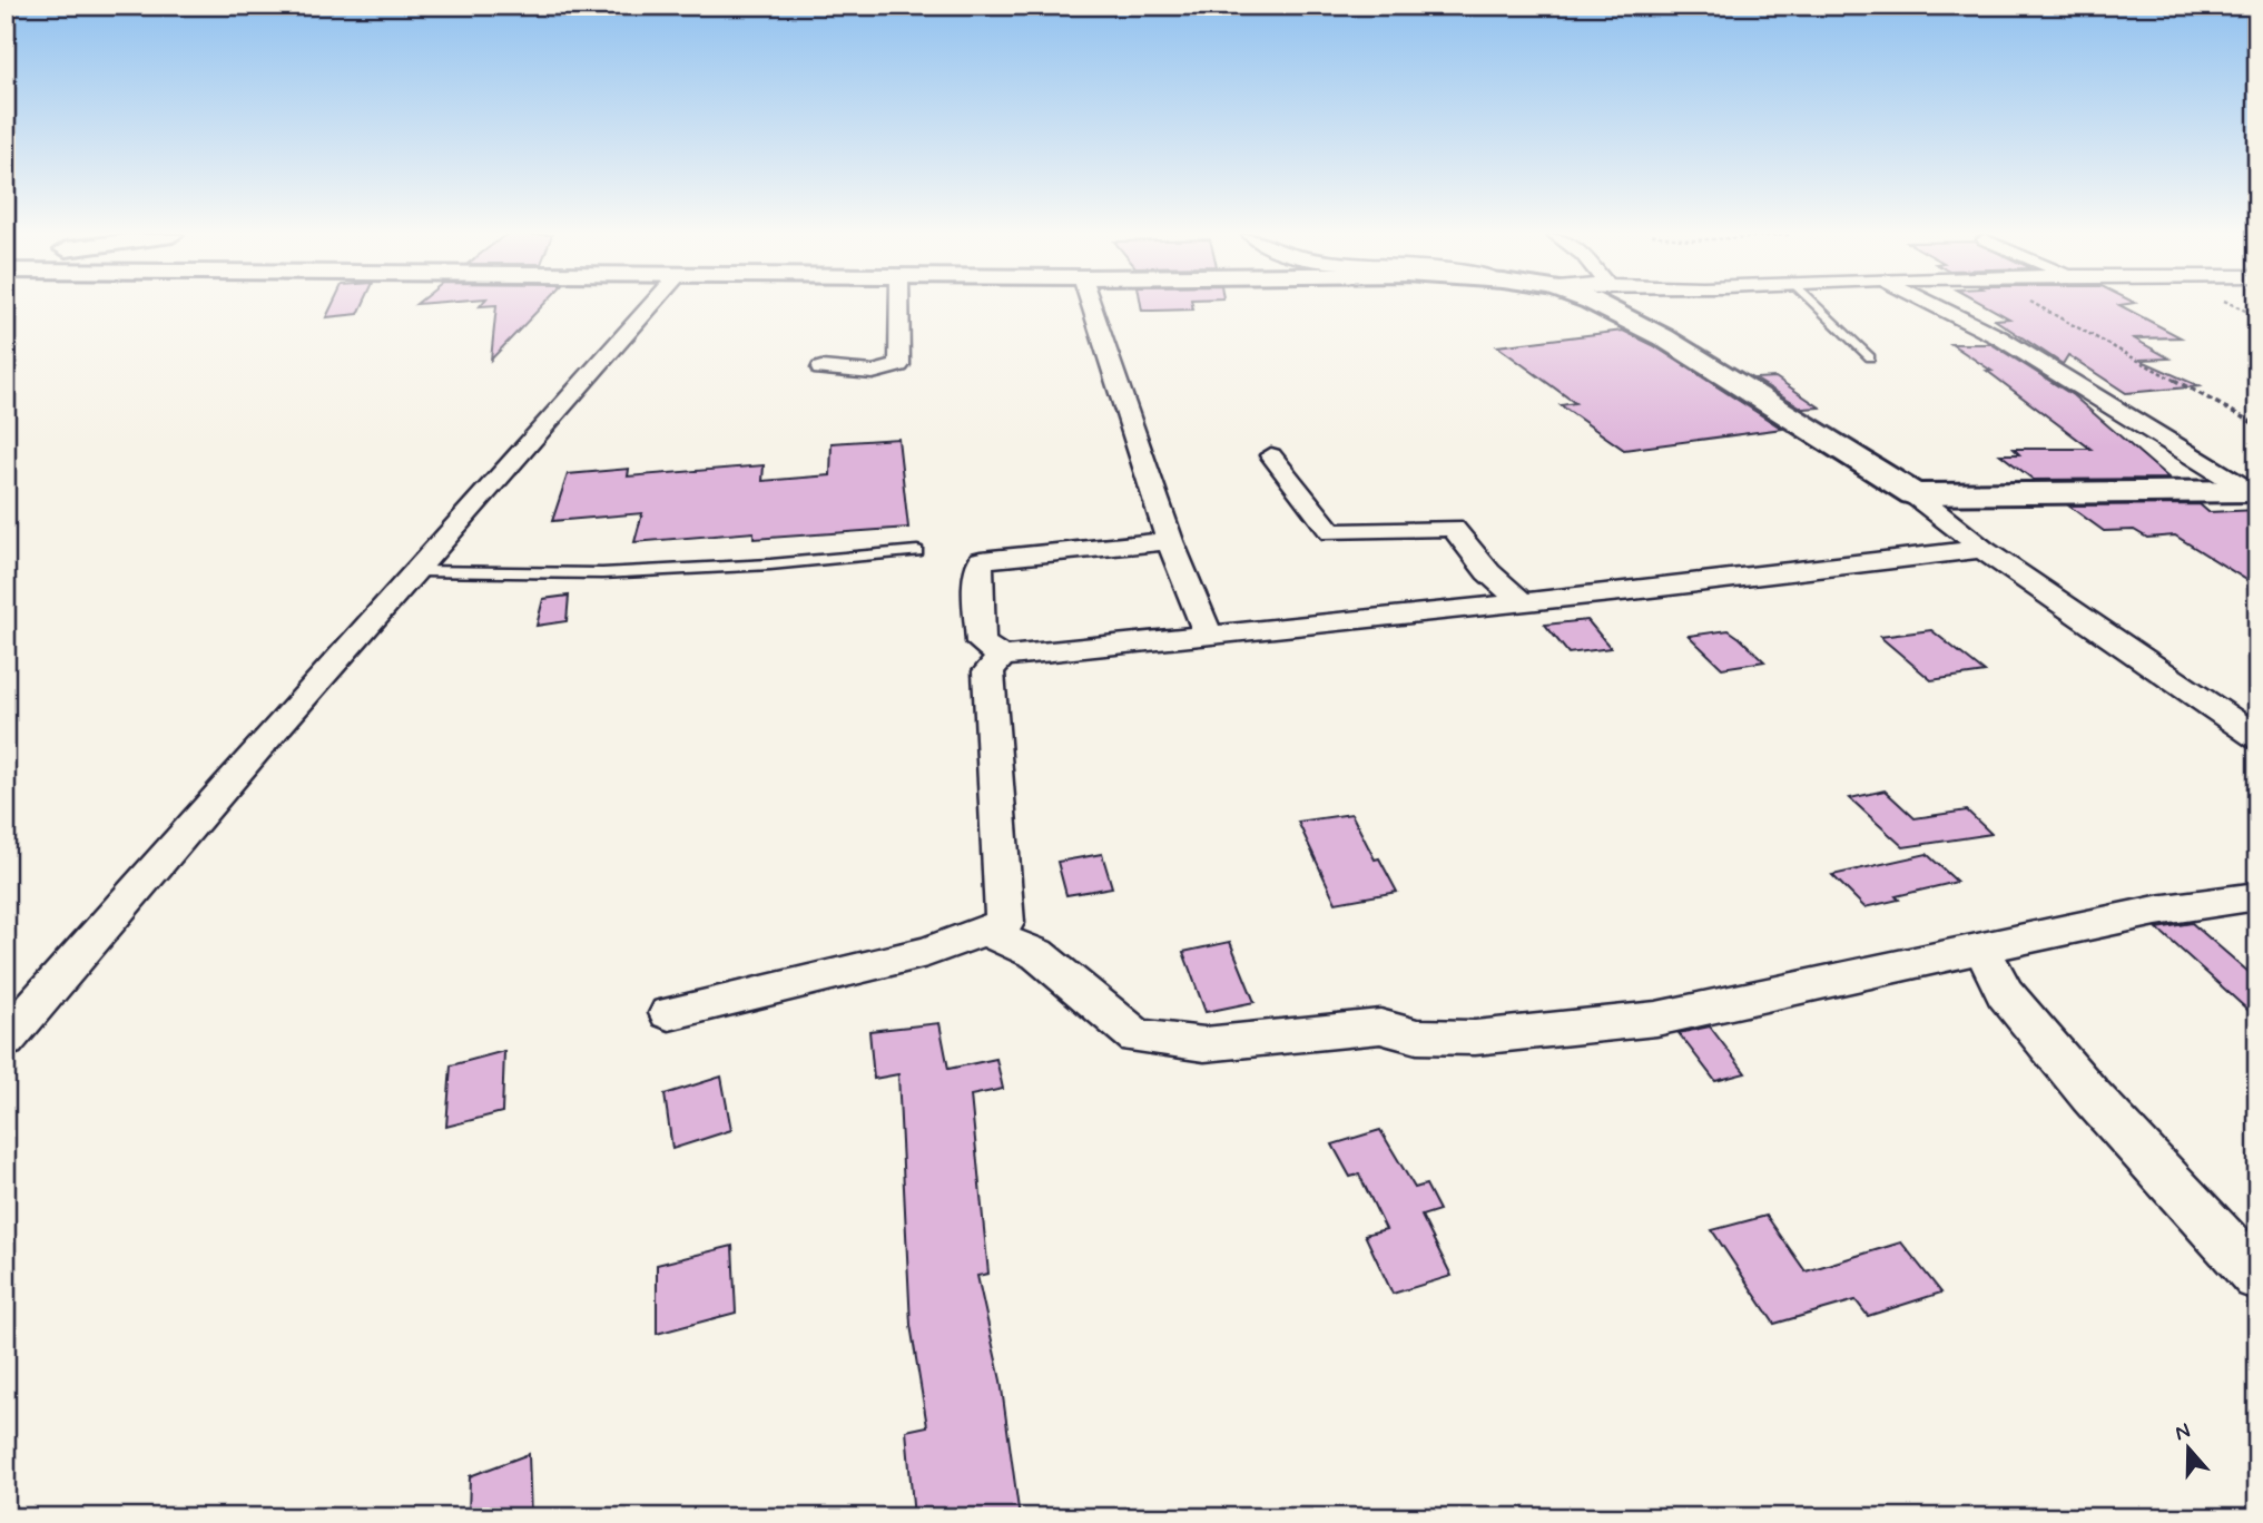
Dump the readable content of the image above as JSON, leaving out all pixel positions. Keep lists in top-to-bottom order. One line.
{"north":"top"}
